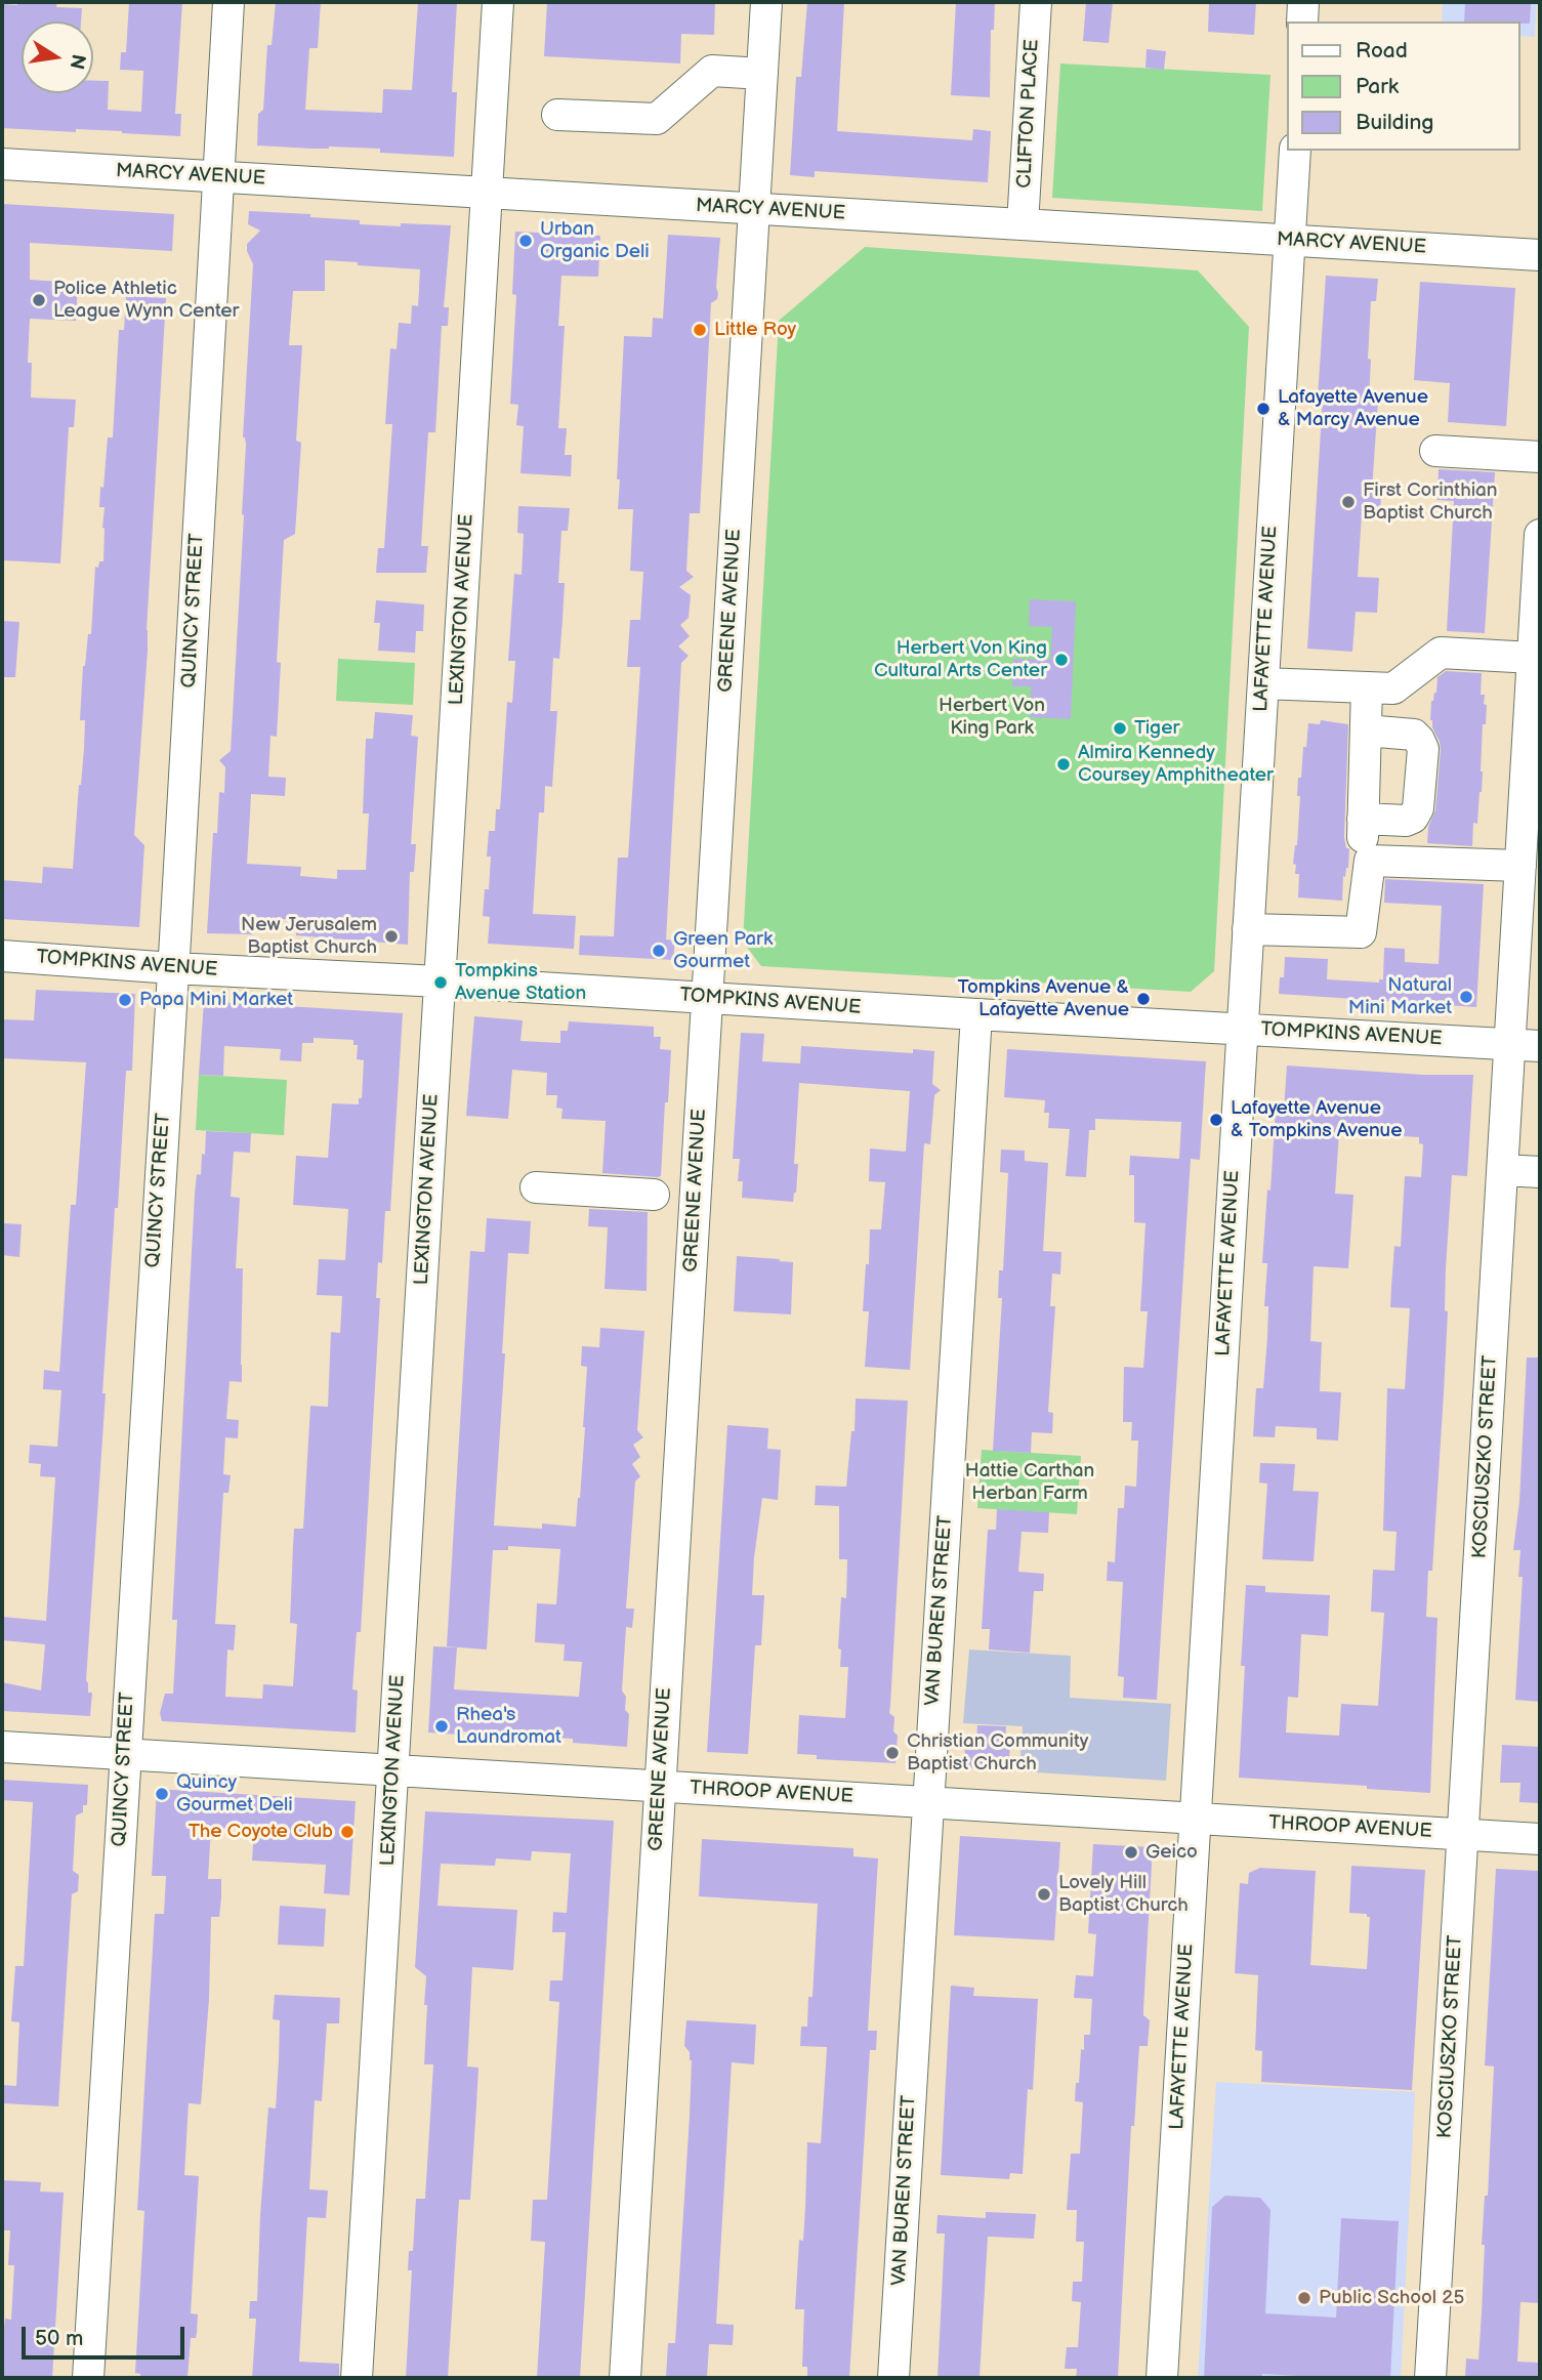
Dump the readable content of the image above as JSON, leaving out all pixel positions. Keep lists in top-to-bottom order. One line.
{"streets":{"street":["CLIFTON PLACE","MARCY AVENUE","LEXINGTON AVENUE","QUINCY STREET","GREENE AVENUE","LAFAYETTE AVENUE","TOMPKINS AVENUE","KOSCIUSZKO STREET","VAN BUREN STREET","THROOP AVENUE"]},"crossings":[["CLIFTON PLACE","MARCY AVENUE"],["MARCY AVENUE","LEXINGTON AVENUE"],["MARCY AVENUE","QUINCY STREET"],["MARCY AVENUE","GREENE AVENUE"],["MARCY AVENUE","LAFAYETTE AVENUE"],["LEXINGTON AVENUE","TOMPKINS AVENUE"],["LEXINGTON AVENUE","THROOP AVENUE"],["QUINCY STREET","TOMPKINS AVENUE"],["QUINCY STREET","THROOP AVENUE"],["GREENE AVENUE","TOMPKINS AVENUE"],["GREENE AVENUE","THROOP AVENUE"],["LAFAYETTE AVENUE","TOMPKINS AVENUE"],["LAFAYETTE AVENUE","THROOP AVENUE"],["TOMPKINS AVENUE","KOSCIUSZKO STREET"],["TOMPKINS AVENUE","VAN BUREN STREET"],["KOSCIUSZKO STREET","THROOP AVENUE"],["VAN BUREN STREET","THROOP AVENUE"]],"parks":["Herbert Von King Park","Hattie Carthan Herban Farm"],"places":["Urban Organic Deli","Police Athletic League Wynn Center","Little Roy","Lafayette Avenue & Marcy Avenue","First Corinthian Baptist Church","Herbert Von King Cultural Arts Center","Tiger","Almira Kennedy Coursey Amphitheater","New Jerusalem Baptist Church","Green Park Gourmet","Tompkins Avenue Station","Natural Mini Market","Tompkins Avenue & Lafayette Avenue","Papa Mini Market","Lafayette Avenue & Tompkins Avenue","Rhea's Laundromat","Christian Community Baptist Church","Quincy Gourmet Deli","The Coyote Club","Geico","Lovely Hill Baptist Church","Public School 25"],"legend":["Road","Park","Building"],"scale_bar":"50 m","north":"right"}
